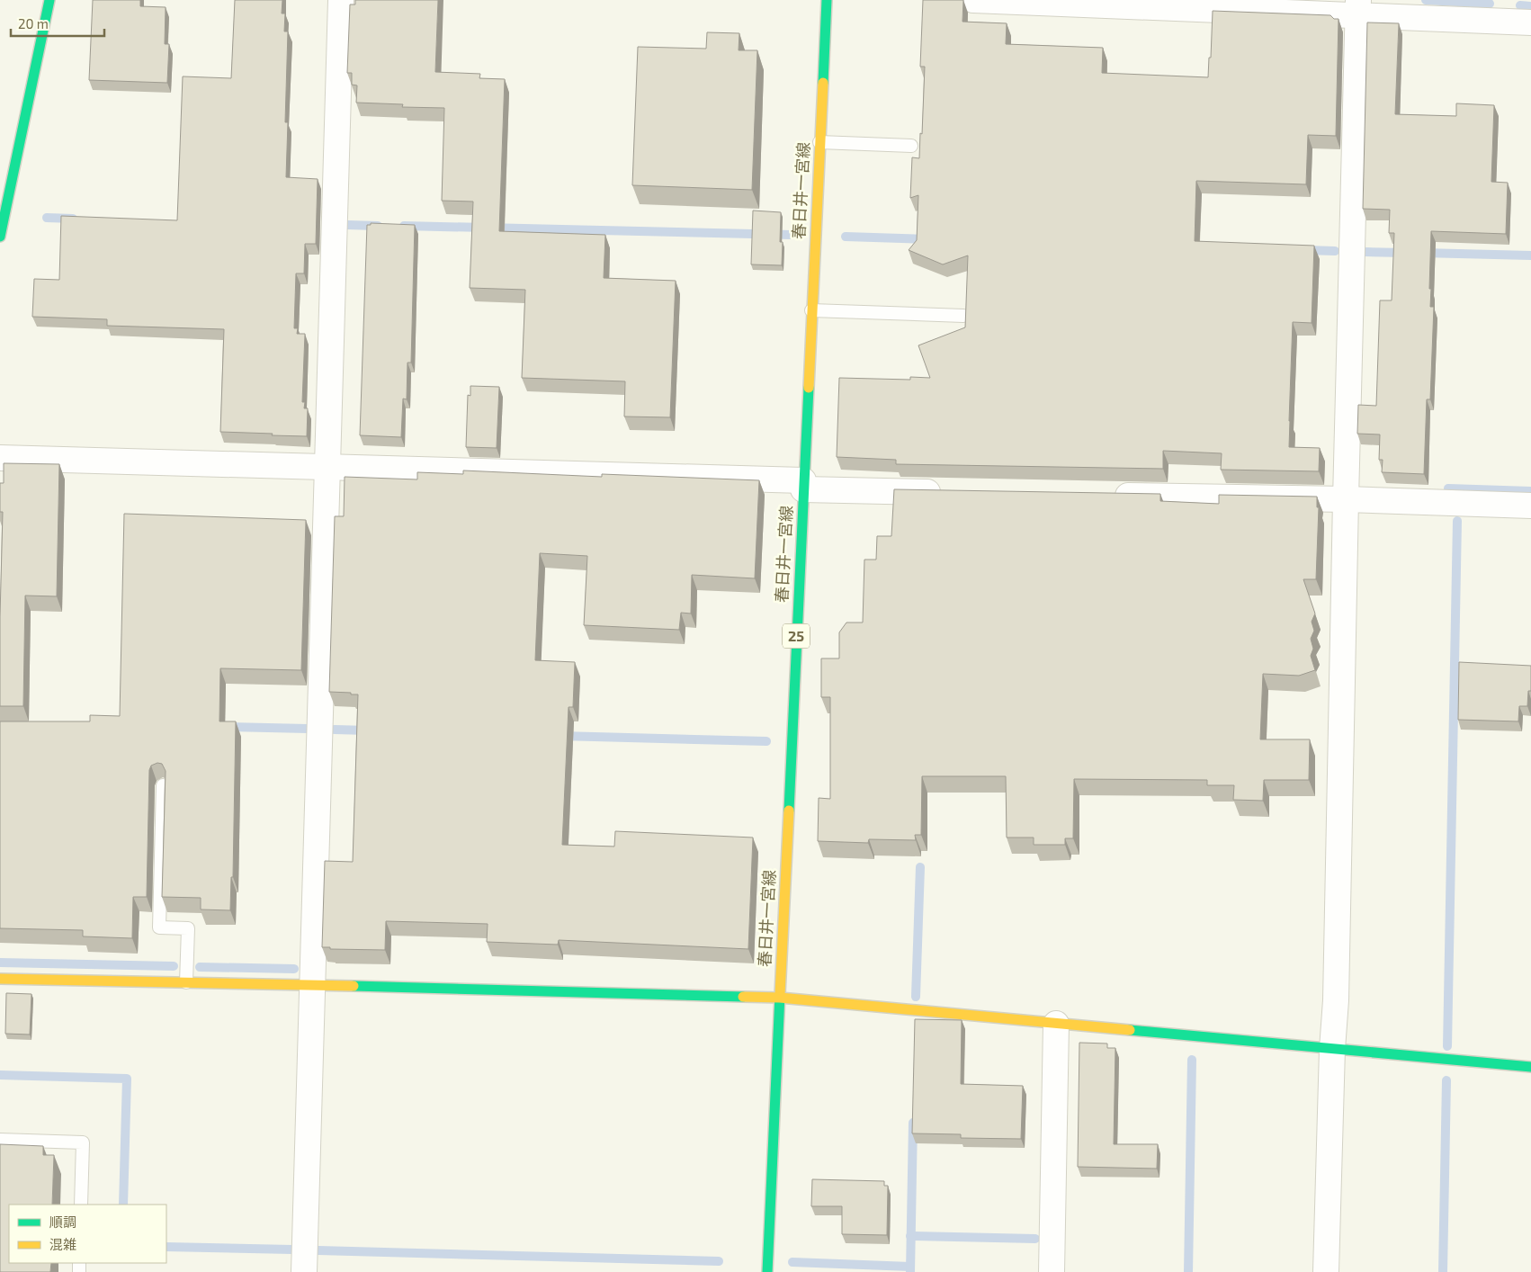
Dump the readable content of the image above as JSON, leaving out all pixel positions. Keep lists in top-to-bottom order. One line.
{"streets":{"street":["春日井一宮線","25"]},"legend":["順調","混雑"],"scale_bar":"20 m"}
